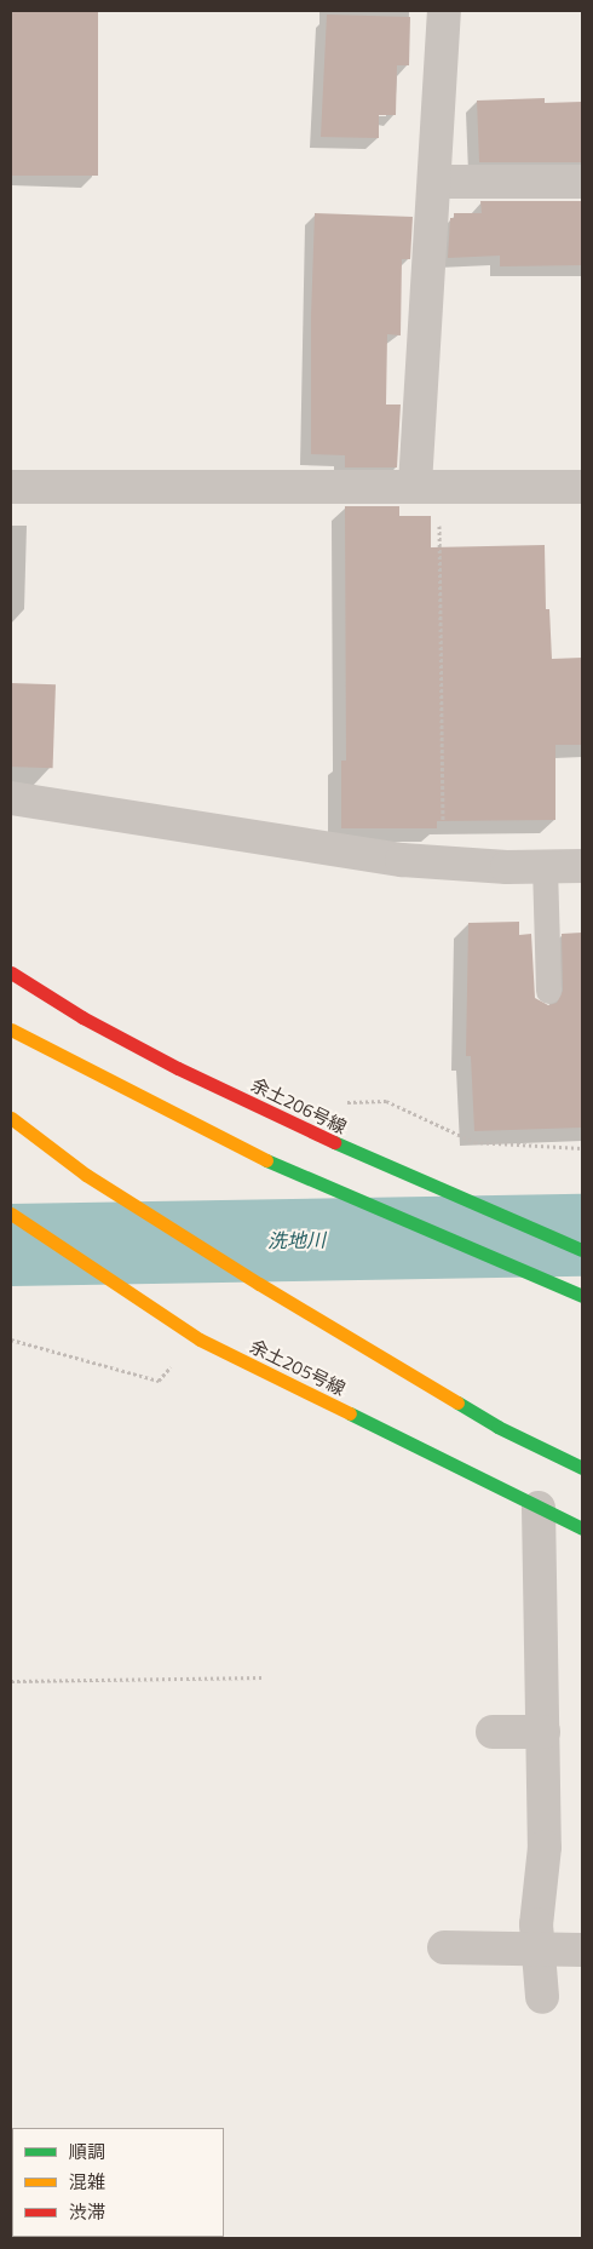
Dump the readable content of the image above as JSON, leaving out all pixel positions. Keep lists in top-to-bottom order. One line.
{"streets":{"main road":["余土206号線","余土205号線"]},"water":["洗地川"],"legend":["順調","混雑","渋滞"]}
